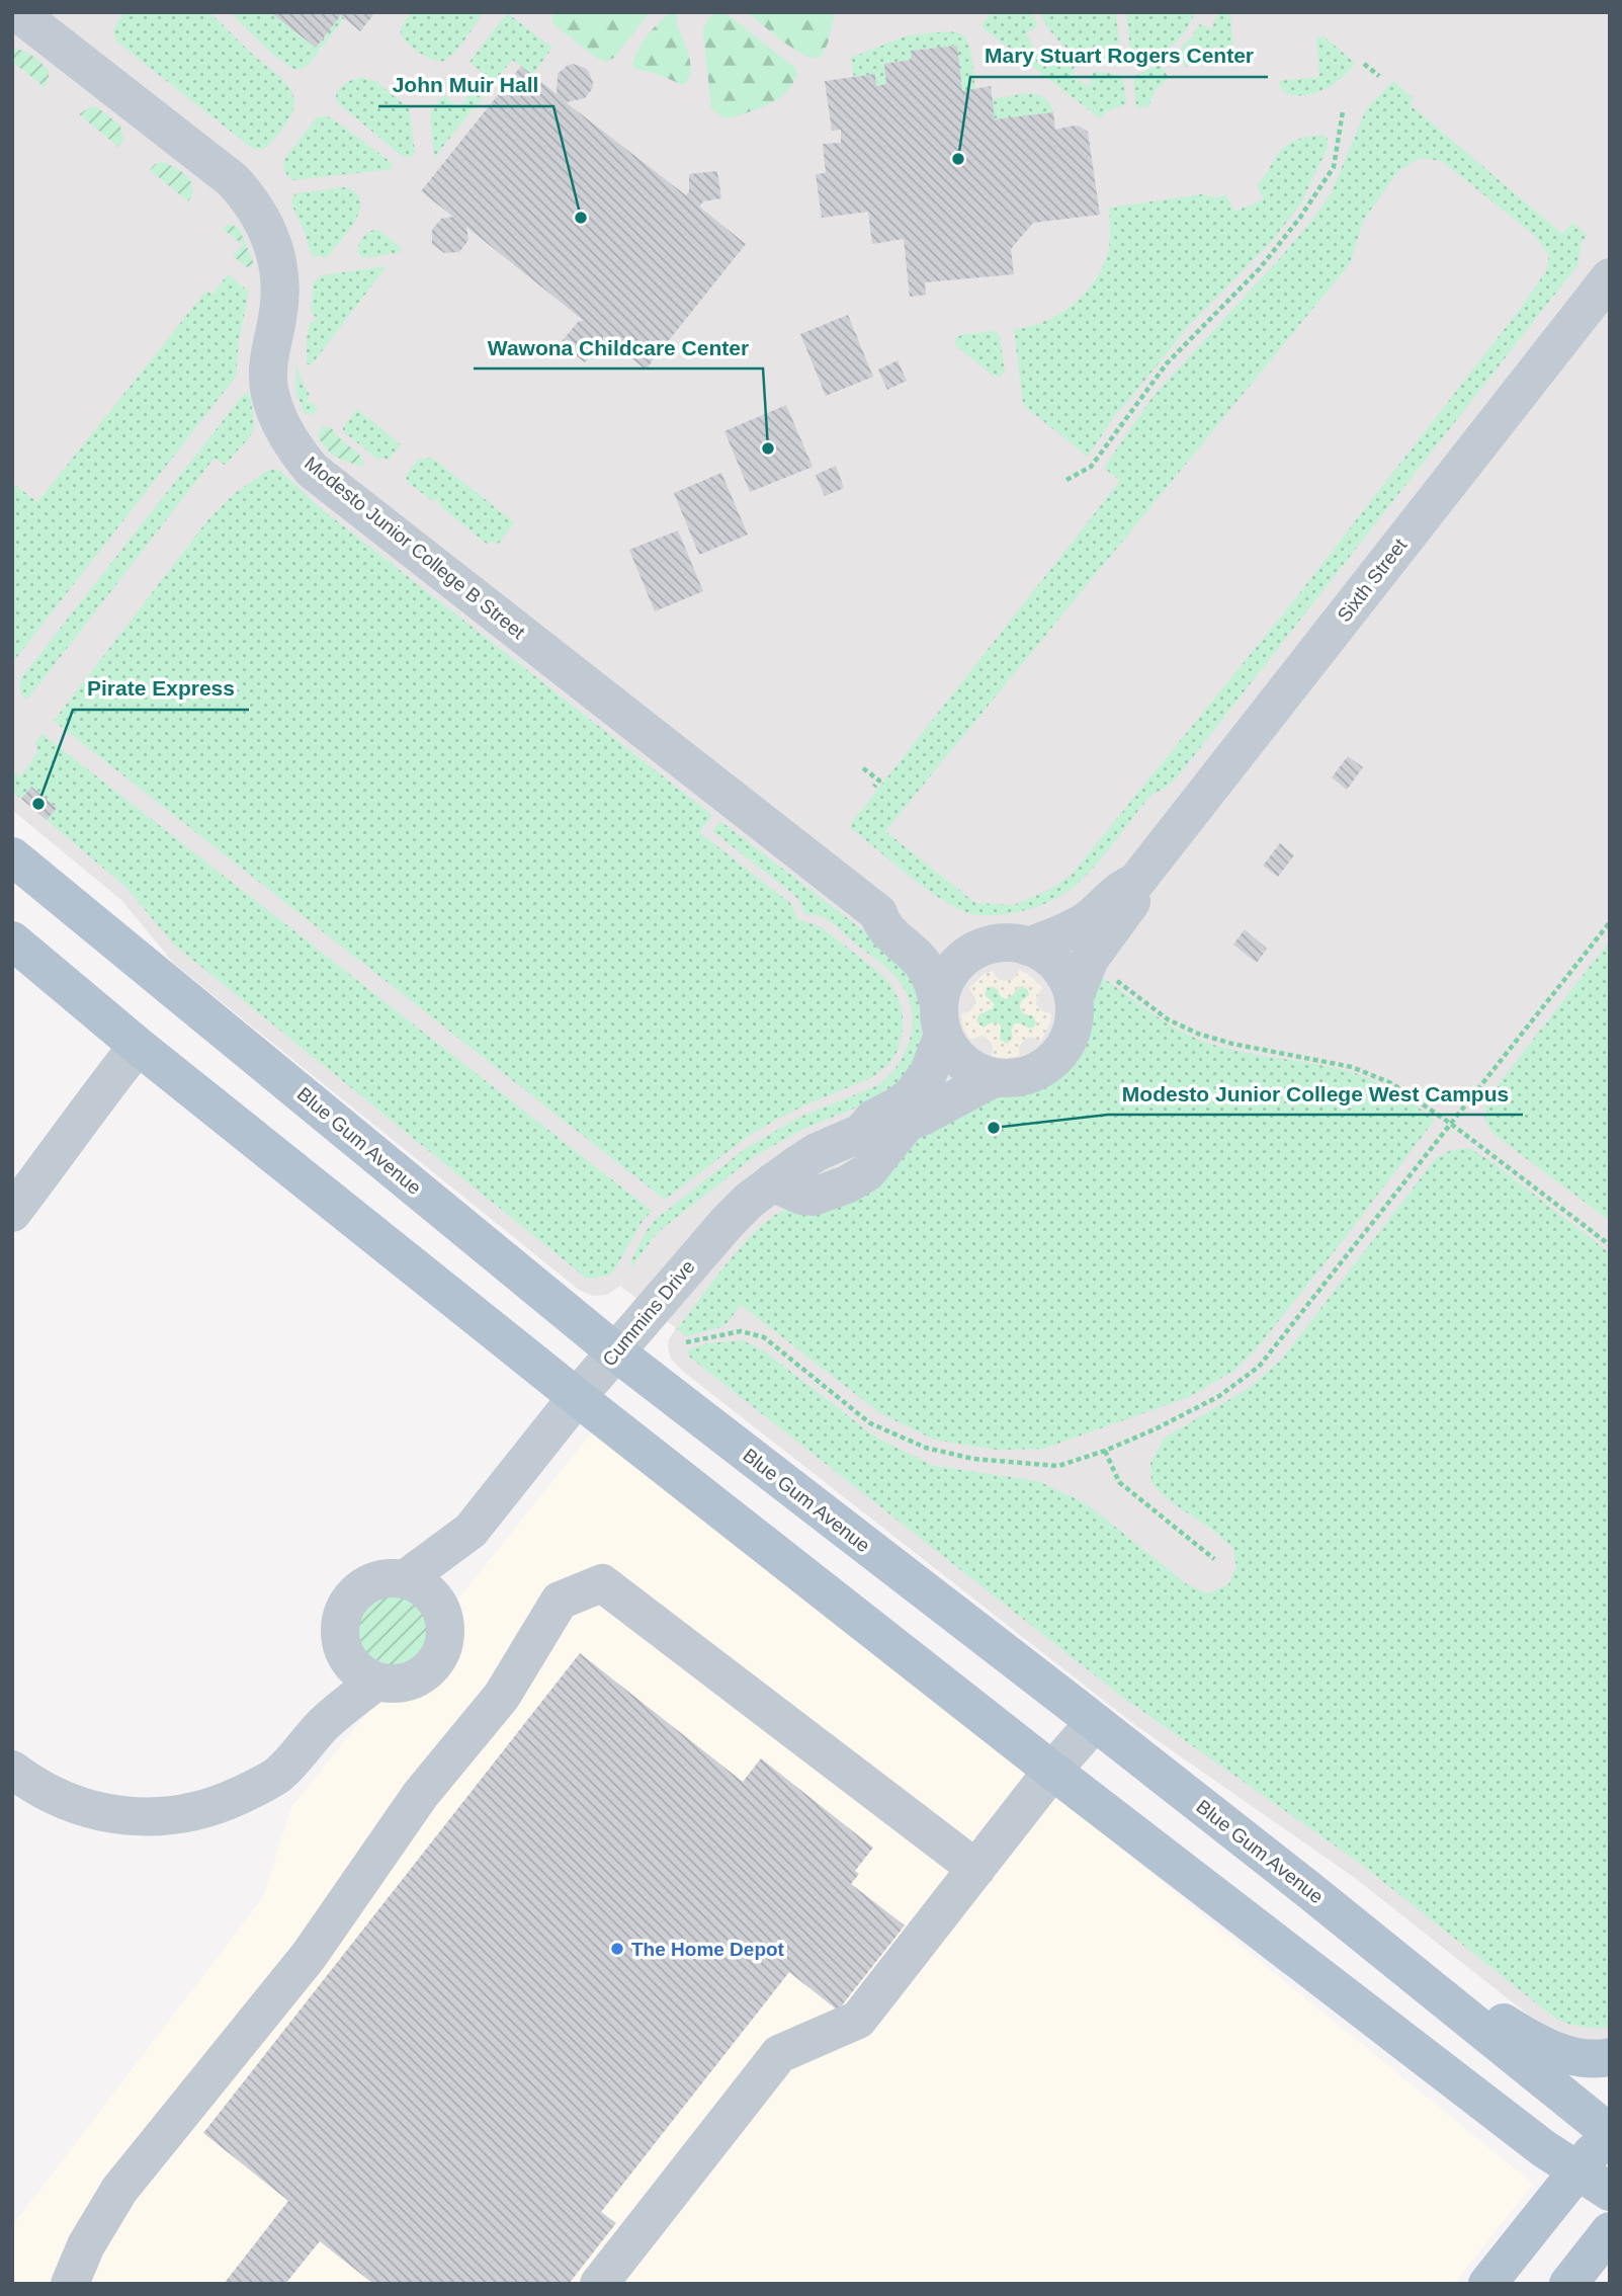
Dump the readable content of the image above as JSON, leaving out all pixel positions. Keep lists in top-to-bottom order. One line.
{"streets":{"main road":["Blue Gum Avenue"],"street":["Modesto Junior College B Street","Sixth Street","Cummins Drive"]},"crossings":[["Modesto Junior College B Street","Sixth Street"],["Modesto Junior College B Street","Cummins Drive"],["Sixth Street","Cummins Drive"],["Blue Gum Avenue","Cummins Drive"]],"places":["Mary Stuart Rogers Center","John Muir Hall","Wawona Childcare Center","Pirate Express","Modesto Junior College West Campus","The Home Depot"]}
